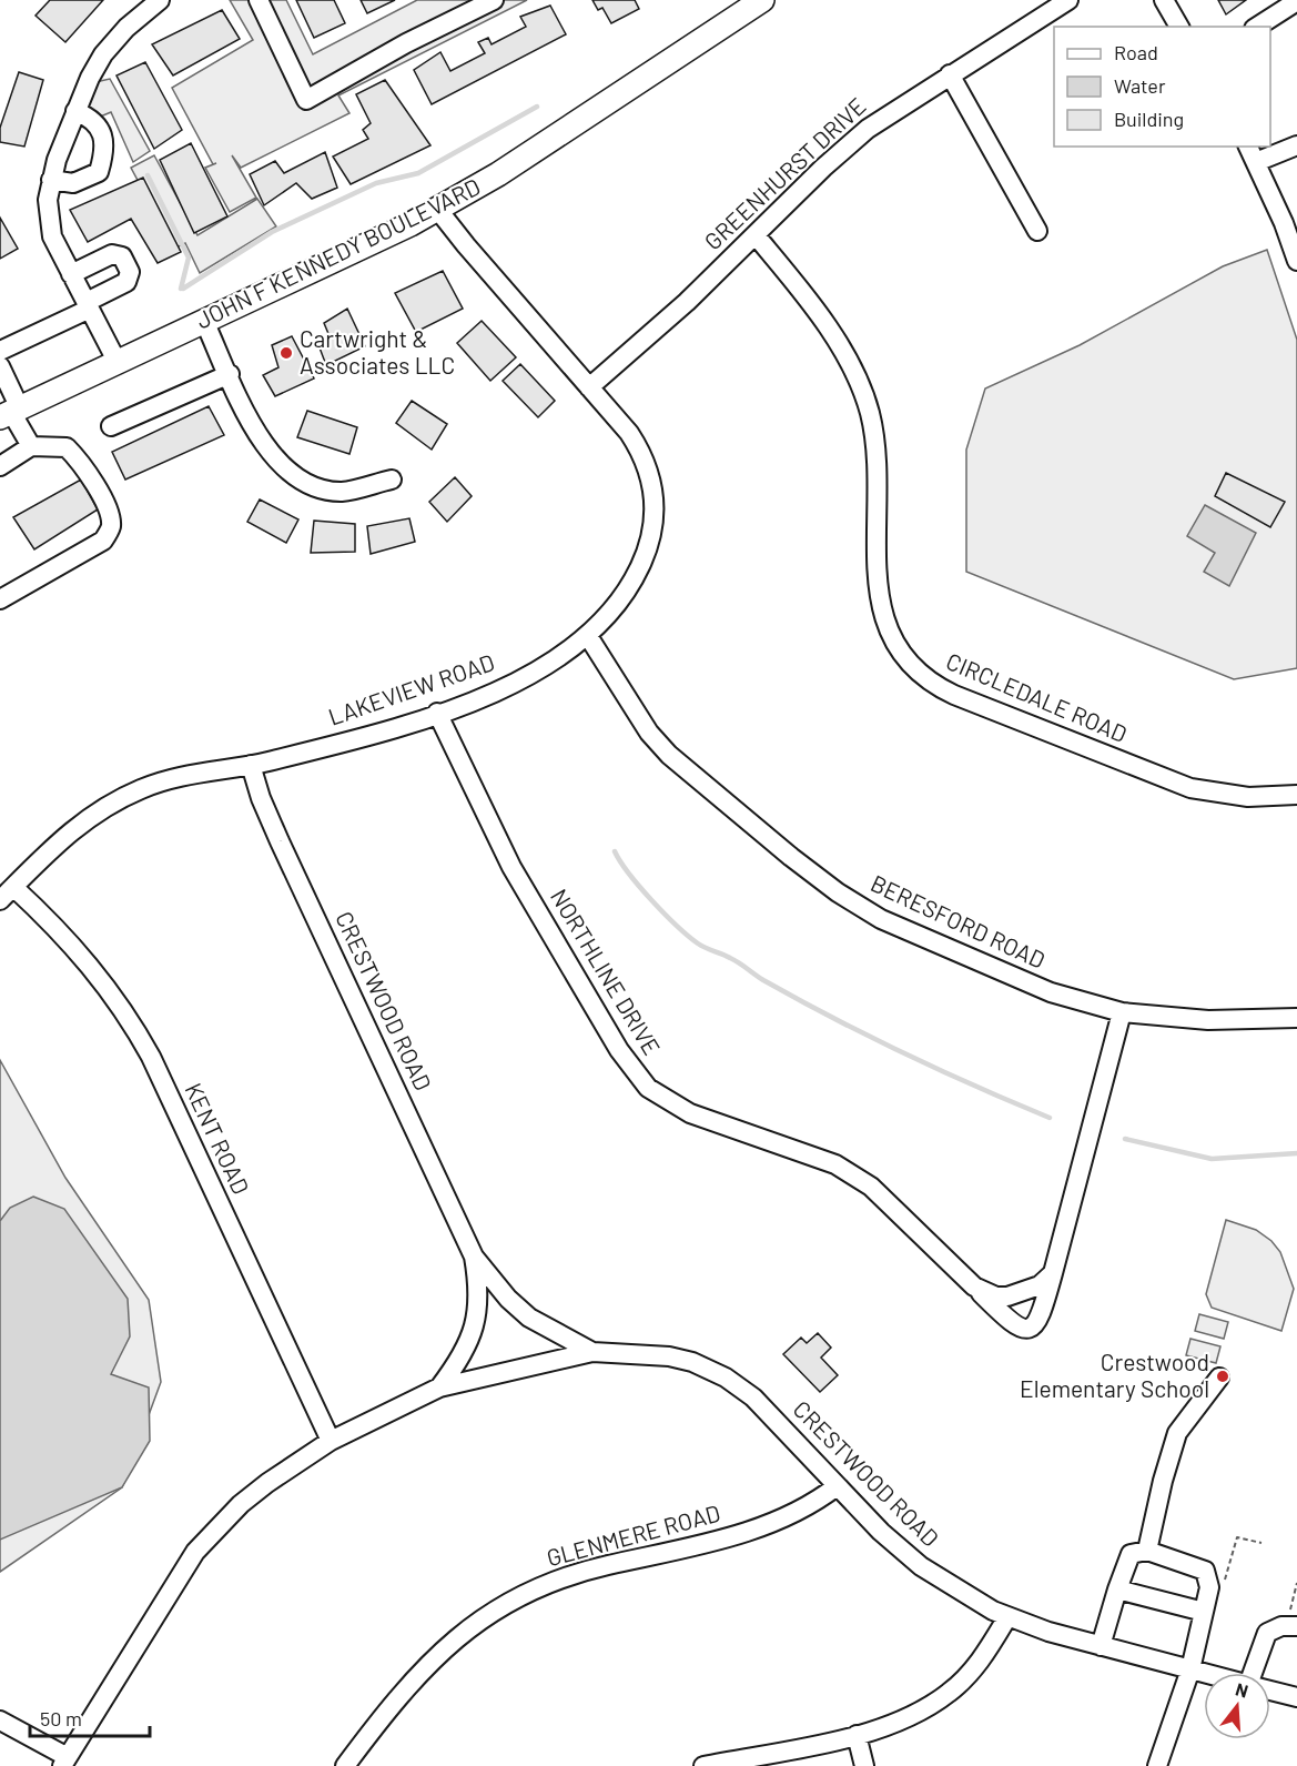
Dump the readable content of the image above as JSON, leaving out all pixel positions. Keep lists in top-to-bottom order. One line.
{"streets":{"main road":["JOHN F KENNEDY BOULEVARD"],"street":["GREENHURST DRIVE","LAKEVIEW ROAD","CIRCLEDALE ROAD","BERESFORD ROAD","NORTHLINE DRIVE","CRESTWOOD ROAD","KENT ROAD","GLENMERE ROAD"]},"crossings":[["GREENHURST DRIVE","LAKEVIEW ROAD"],["GREENHURST DRIVE","CIRCLEDALE ROAD"],["JOHN F KENNEDY BOULEVARD","LAKEVIEW ROAD"],["LAKEVIEW ROAD","BERESFORD ROAD"],["LAKEVIEW ROAD","NORTHLINE DRIVE"],["LAKEVIEW ROAD","CRESTWOOD ROAD"],["LAKEVIEW ROAD","KENT ROAD"],["BERESFORD ROAD","NORTHLINE DRIVE"],["CRESTWOOD ROAD","GLENMERE ROAD"]],"places":["Cartwright & Associates LLC","Crestwood Elementary School"],"legend":["Road","Water","Building"],"scale_bar":"50 m","north":"top"}
